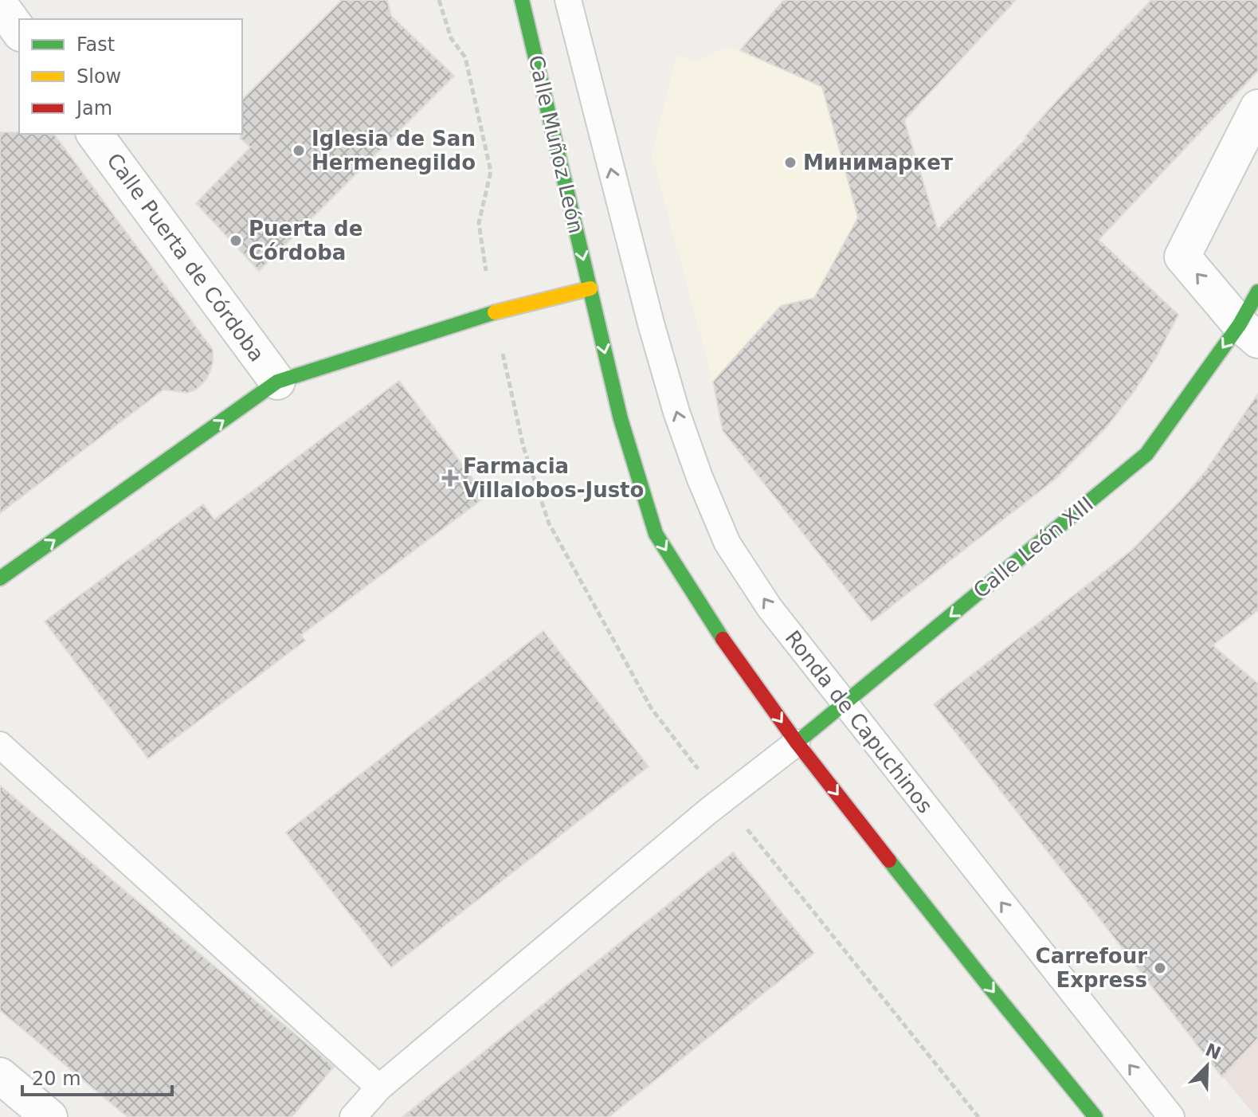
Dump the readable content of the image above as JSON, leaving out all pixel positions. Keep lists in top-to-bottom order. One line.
{"streets":{"street":["Calle Muñoz León","Calle Puerta de Córdoba","Calle León XIII"],"lane":["Ronda de Capuchinos"]},"crossings":[["Calle León XIII","Ronda de Capuchinos"]],"one_way":["Calle Muñoz León","Calle León XIII","Ronda de Capuchinos"],"places":{"other":["Iglesia de San Hermenegildo","Минимаркет","Puerta de Córdoba","Carrefour Express"],"health":["Farmacia Villalobos-Justo"]},"legend":["Fast","Slow","Jam"],"scale_bar":"20 m","north":"top right"}
